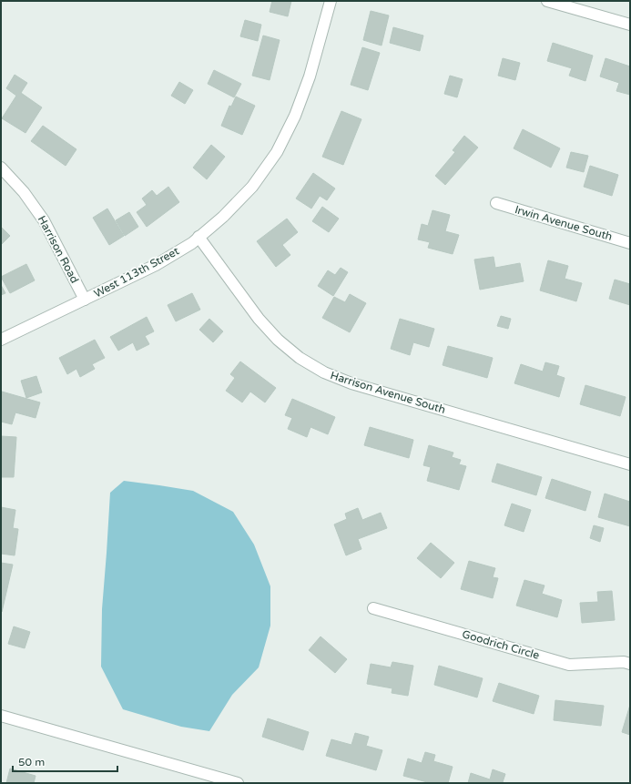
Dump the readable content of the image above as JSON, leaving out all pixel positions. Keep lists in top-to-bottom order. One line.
{"streets":{"street":["Irwin Avenue South","Harrison Road","West 113th Street","Harrison Avenue South","Goodrich Circle"]},"crossings":[["Harrison Road","West 113th Street"],["West 113th Street","Harrison Avenue South"]],"scale_bar":"50 m"}
